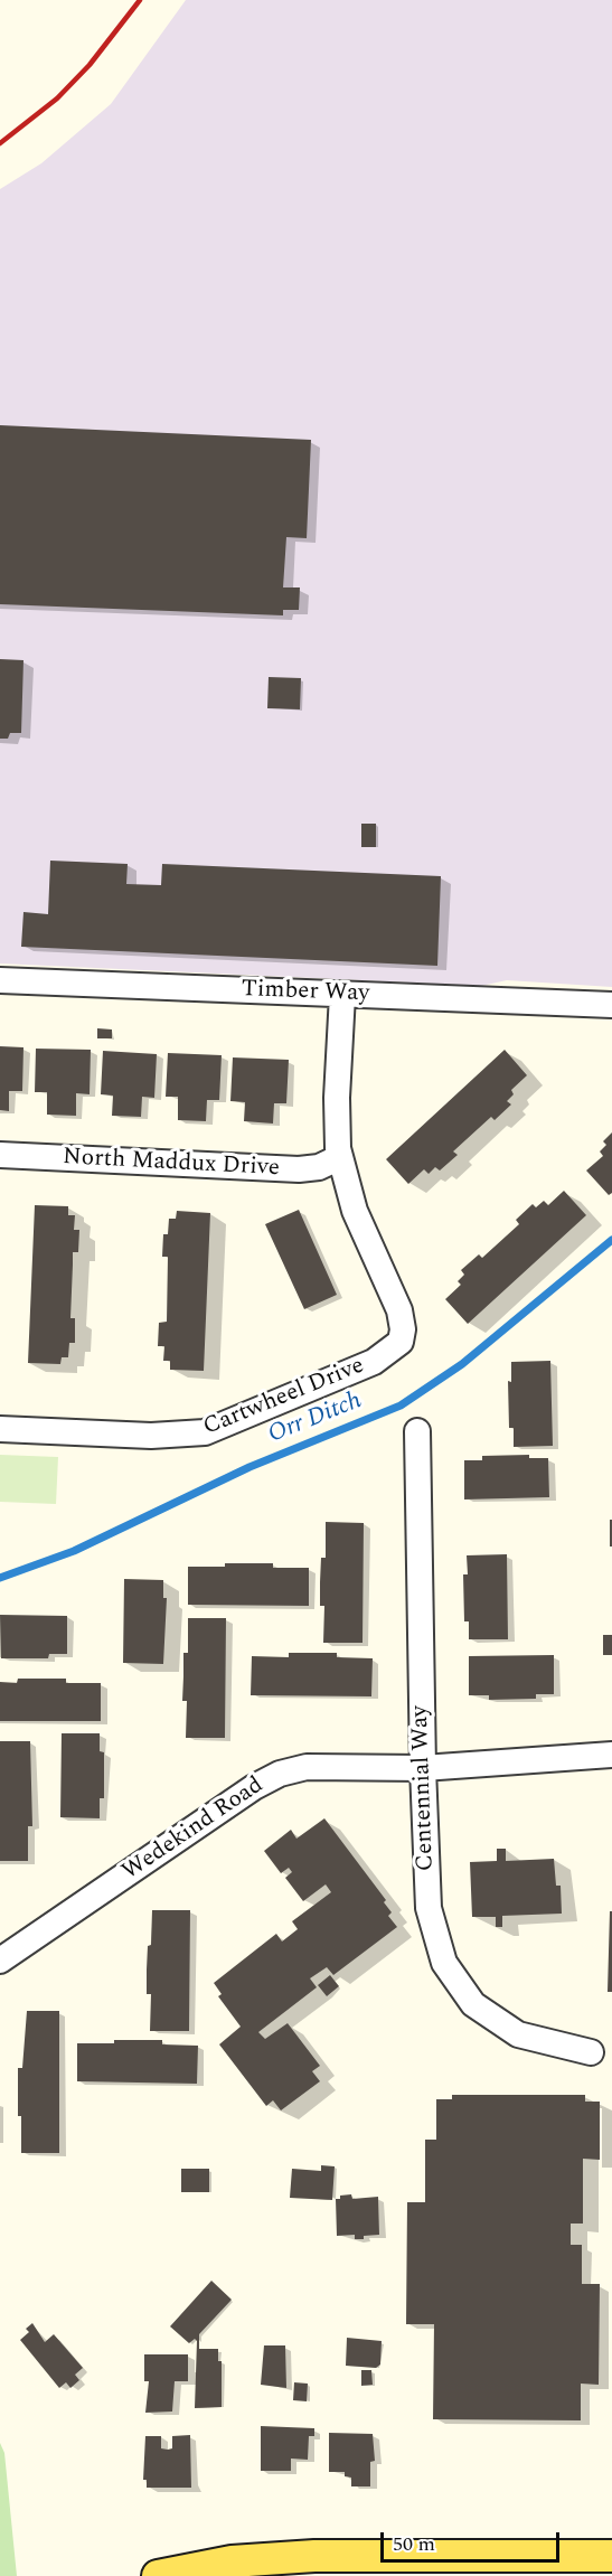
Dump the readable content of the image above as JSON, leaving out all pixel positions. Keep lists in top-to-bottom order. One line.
{"streets":{"street":["Timber Way","North Maddux Drive","Cartwheel Drive","Centennial Way","Wedekind Road"]},"crossings":[["North Maddux Drive","Cartwheel Drive"],["Centennial Way","Wedekind Road"]],"water":["Orr Ditch"],"scale_bar":"50 m"}
